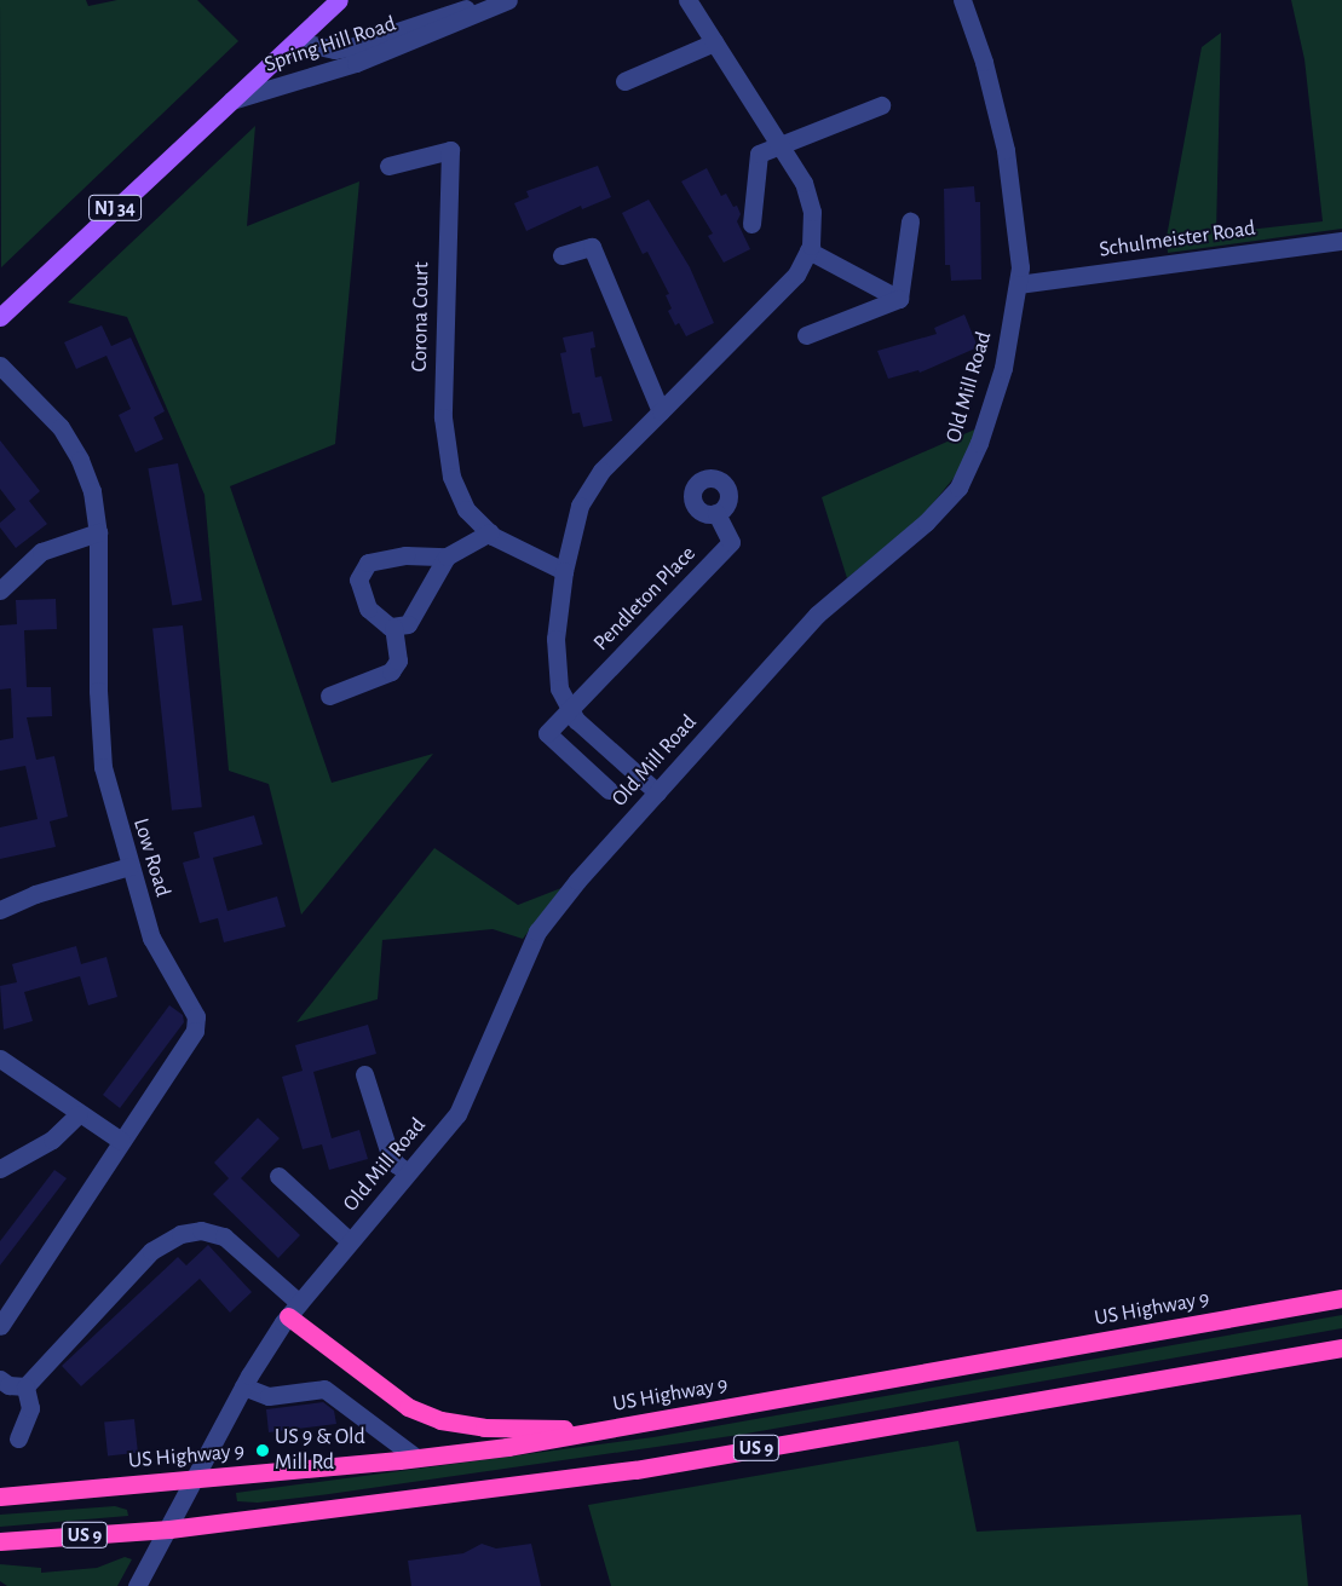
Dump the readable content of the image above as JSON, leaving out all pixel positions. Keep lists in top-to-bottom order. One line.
{"streets":{"highway":["US Highway 9","US 9"],"main road":["NJ 34"],"street":["Spring Hill Road","Schulmeister Road","Corona Court","Old Mill Road","Pendleton Place","Low Road"]},"crossings":[["Spring Hill Road","NJ 34"],["Schulmeister Road","Old Mill Road"],["Old Mill Road","US Highway 9"],["Old Mill Road","US 9"]],"places":["US 9 & Old Mill Rd"]}
